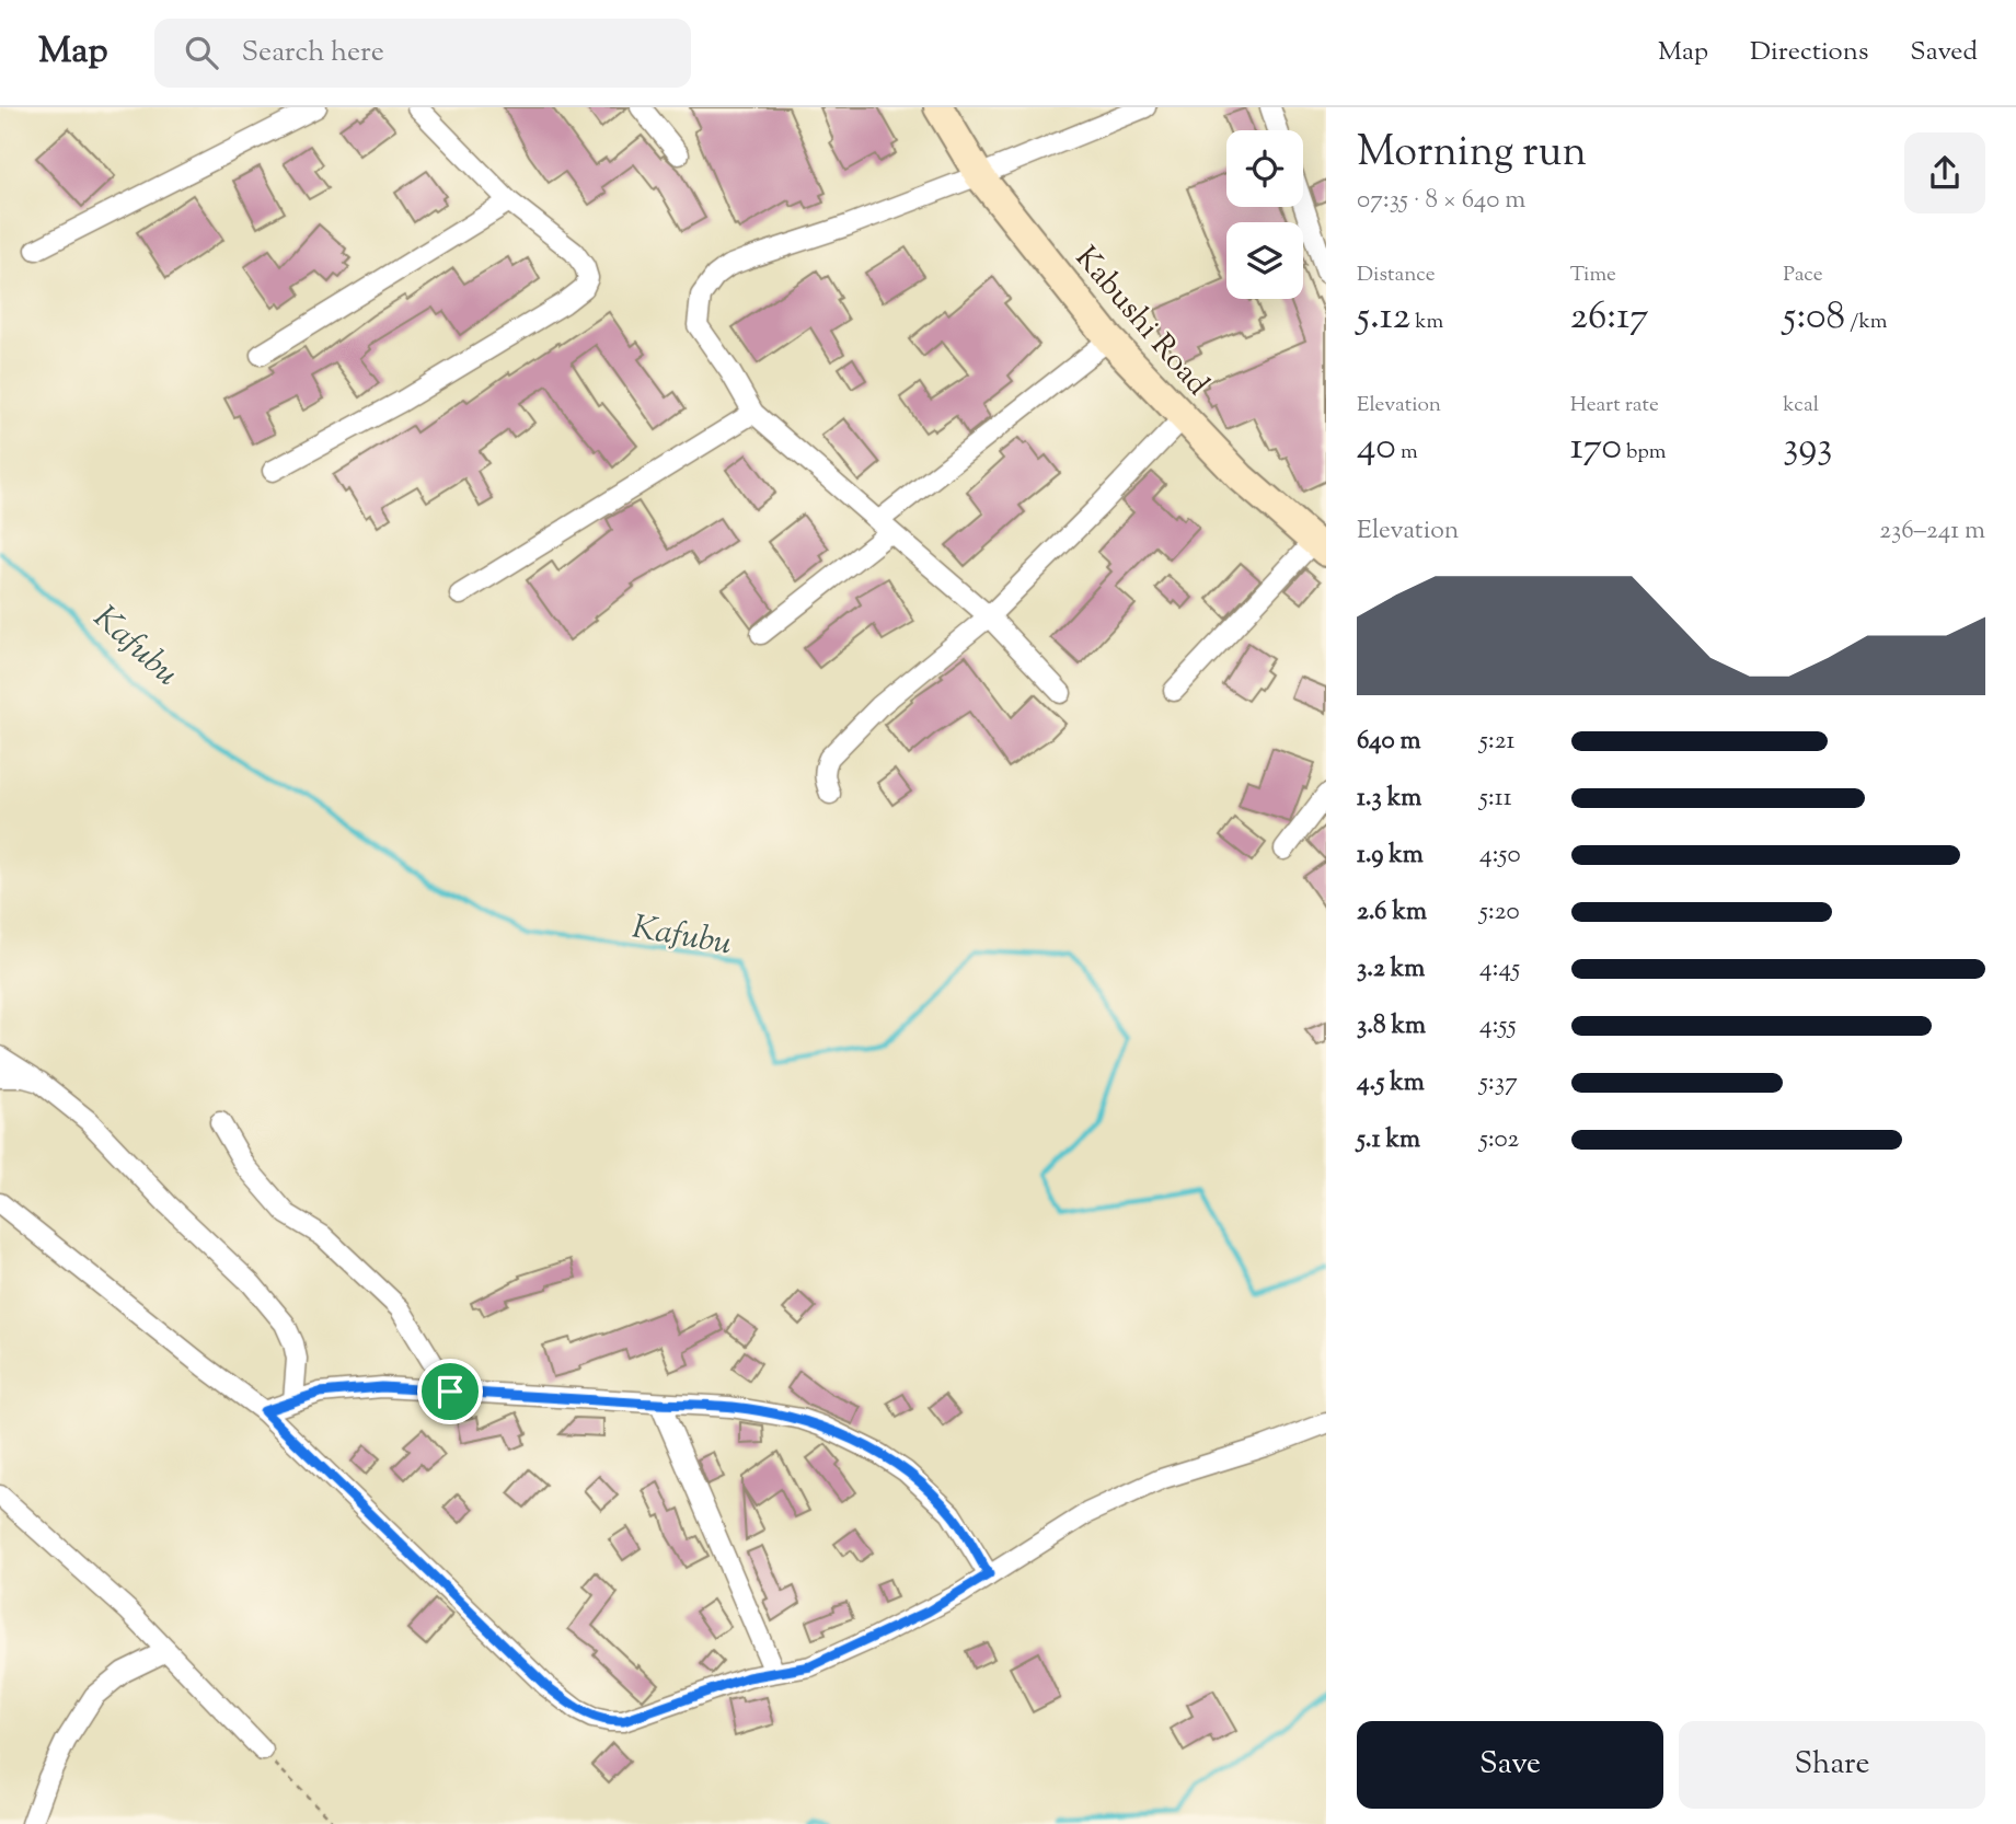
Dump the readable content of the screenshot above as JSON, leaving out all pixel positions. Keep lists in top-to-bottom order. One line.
{"streets":{"main road":["Kabushi Road"]},"water":["Kafubu"],"page":{"header":"Map","search":"Search here","nav":["Map","Directions","Saved"],"heading":["Morning run","07:35 · 8 × 640 m"],"stats":[["Distance","5.12 km"],["Time","26:17"],["Pace","5:08 /km"],["Elevation","40 m"],["Heart rate","170 bpm"],["kcal","393"]],"chart":["Elevation","236–241 m"],"list":[{"name":"640 m","note":"5:21"},{"name":"1.3 km","note":"5:11"},{"name":"1.9 km","note":"4:50"},{"name":"2.6 km","note":"5:20"},{"name":"3.2 km","note":"4:45"},{"name":"3.8 km","note":"4:55"},{"name":"4.5 km","note":"5:37"},{"name":"5.1 km","note":"5:02"}],"buttons":["Save","Share"]}}
